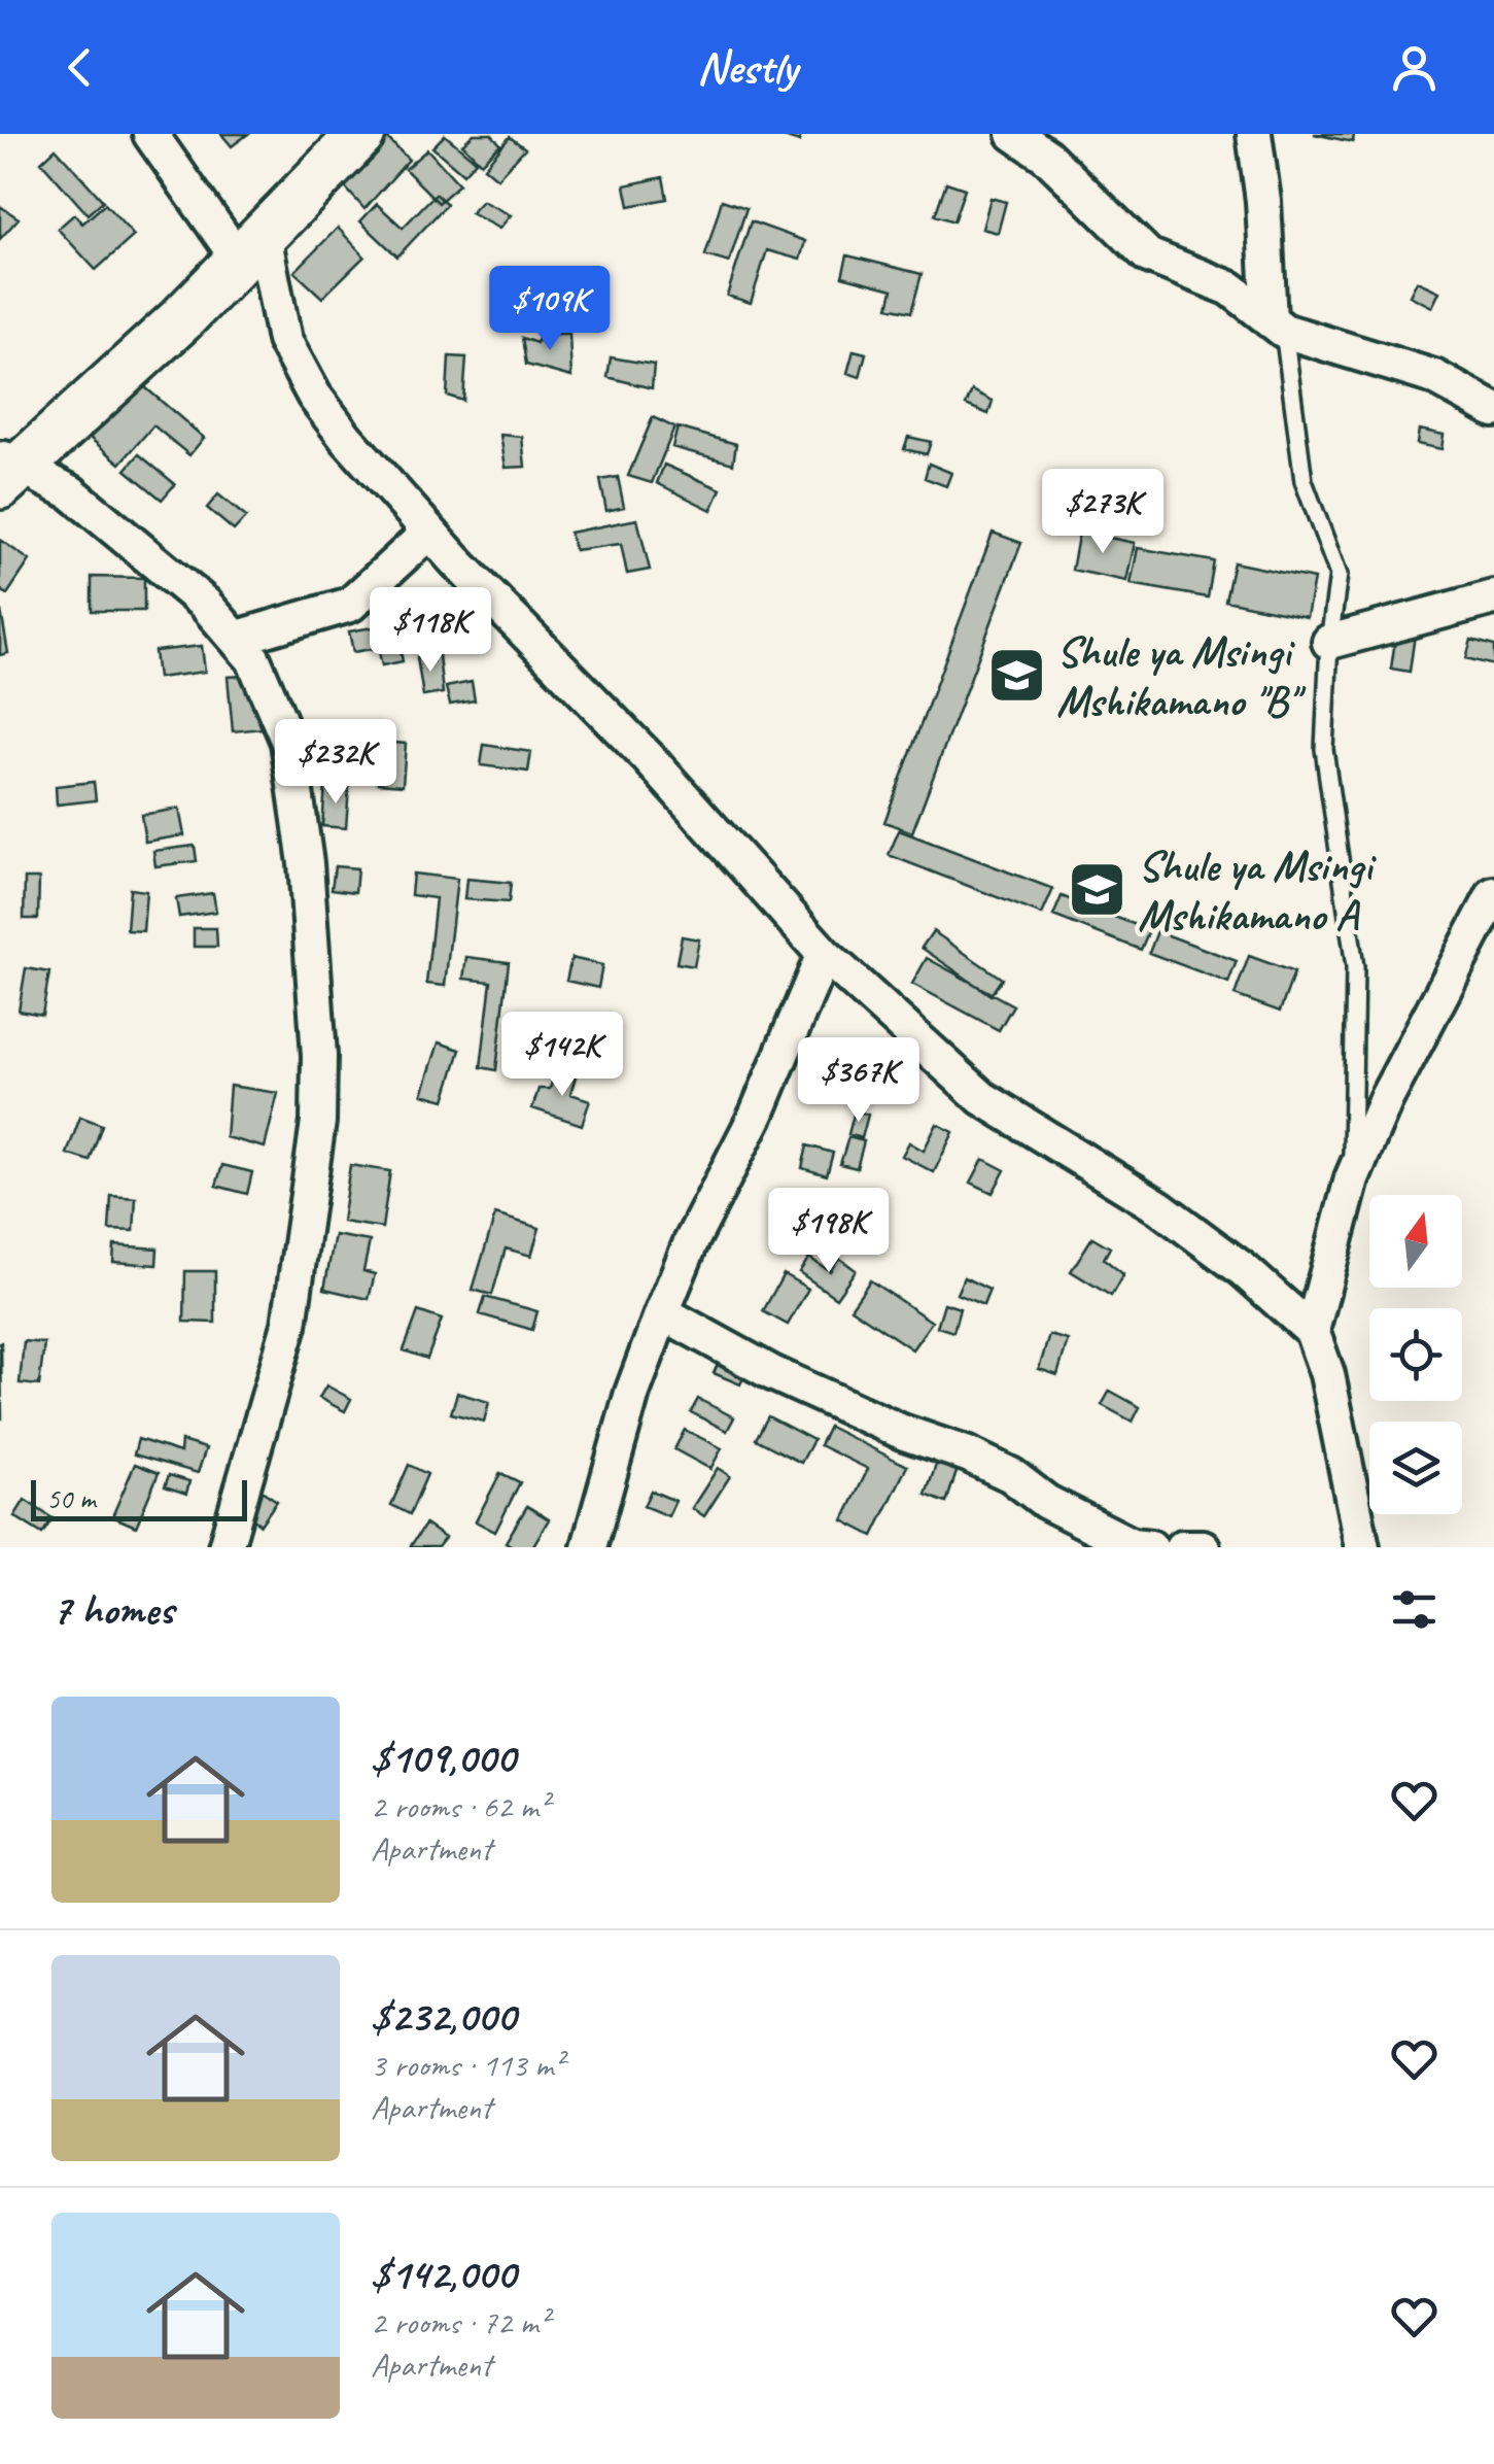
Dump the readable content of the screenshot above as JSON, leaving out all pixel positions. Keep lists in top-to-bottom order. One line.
{"places":{"school or university":["Shule ya Msingi Mshikamano \"B\"","Shule ya Msingi Mshikamano A"]},"scale_bar":"50 m","north":"top","page":{"header":"Nestly","price":["$109K","$273K","$118K","$232K","$142K","$367K","$198K"],"scale":"50 m","heading":"7 homes","list":[{"name":"$109,000","note":"2 rooms · 62 m² · Apartment"},{"name":"$232,000","note":"3 rooms · 113 m² · Apartment"},{"name":"$142,000","note":"2 rooms · 72 m² · Apartment"}]}}
